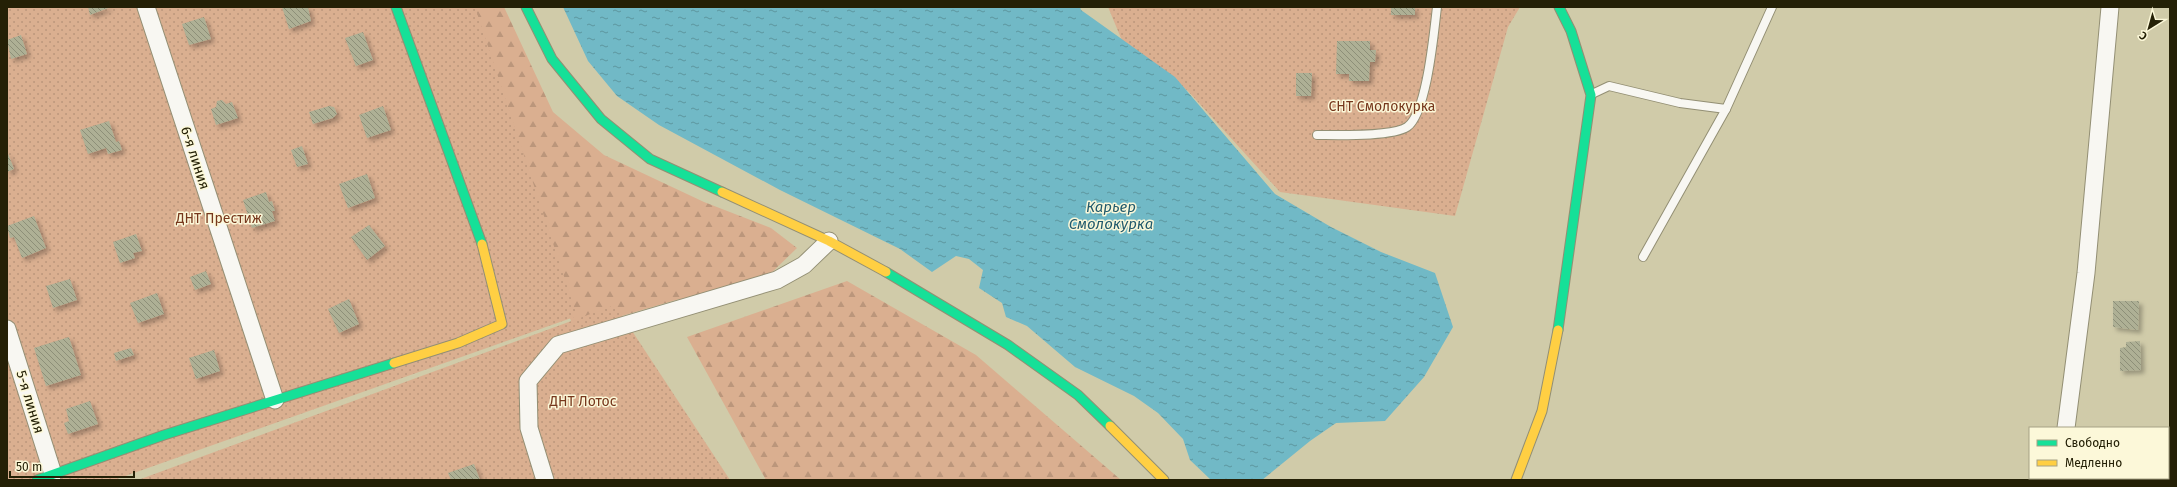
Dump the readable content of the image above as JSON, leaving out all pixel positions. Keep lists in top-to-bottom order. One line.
{"streets":{"street":["6-я линия","5-я линия"]},"water":["Карьер Смолокурка"],"parks":["СНТ Смолокурка","ДНТ Престиж","ДНТ Лотос"],"legend":["Свободно","Медленно"],"scale_bar":"50 m","north":"bottom left"}
